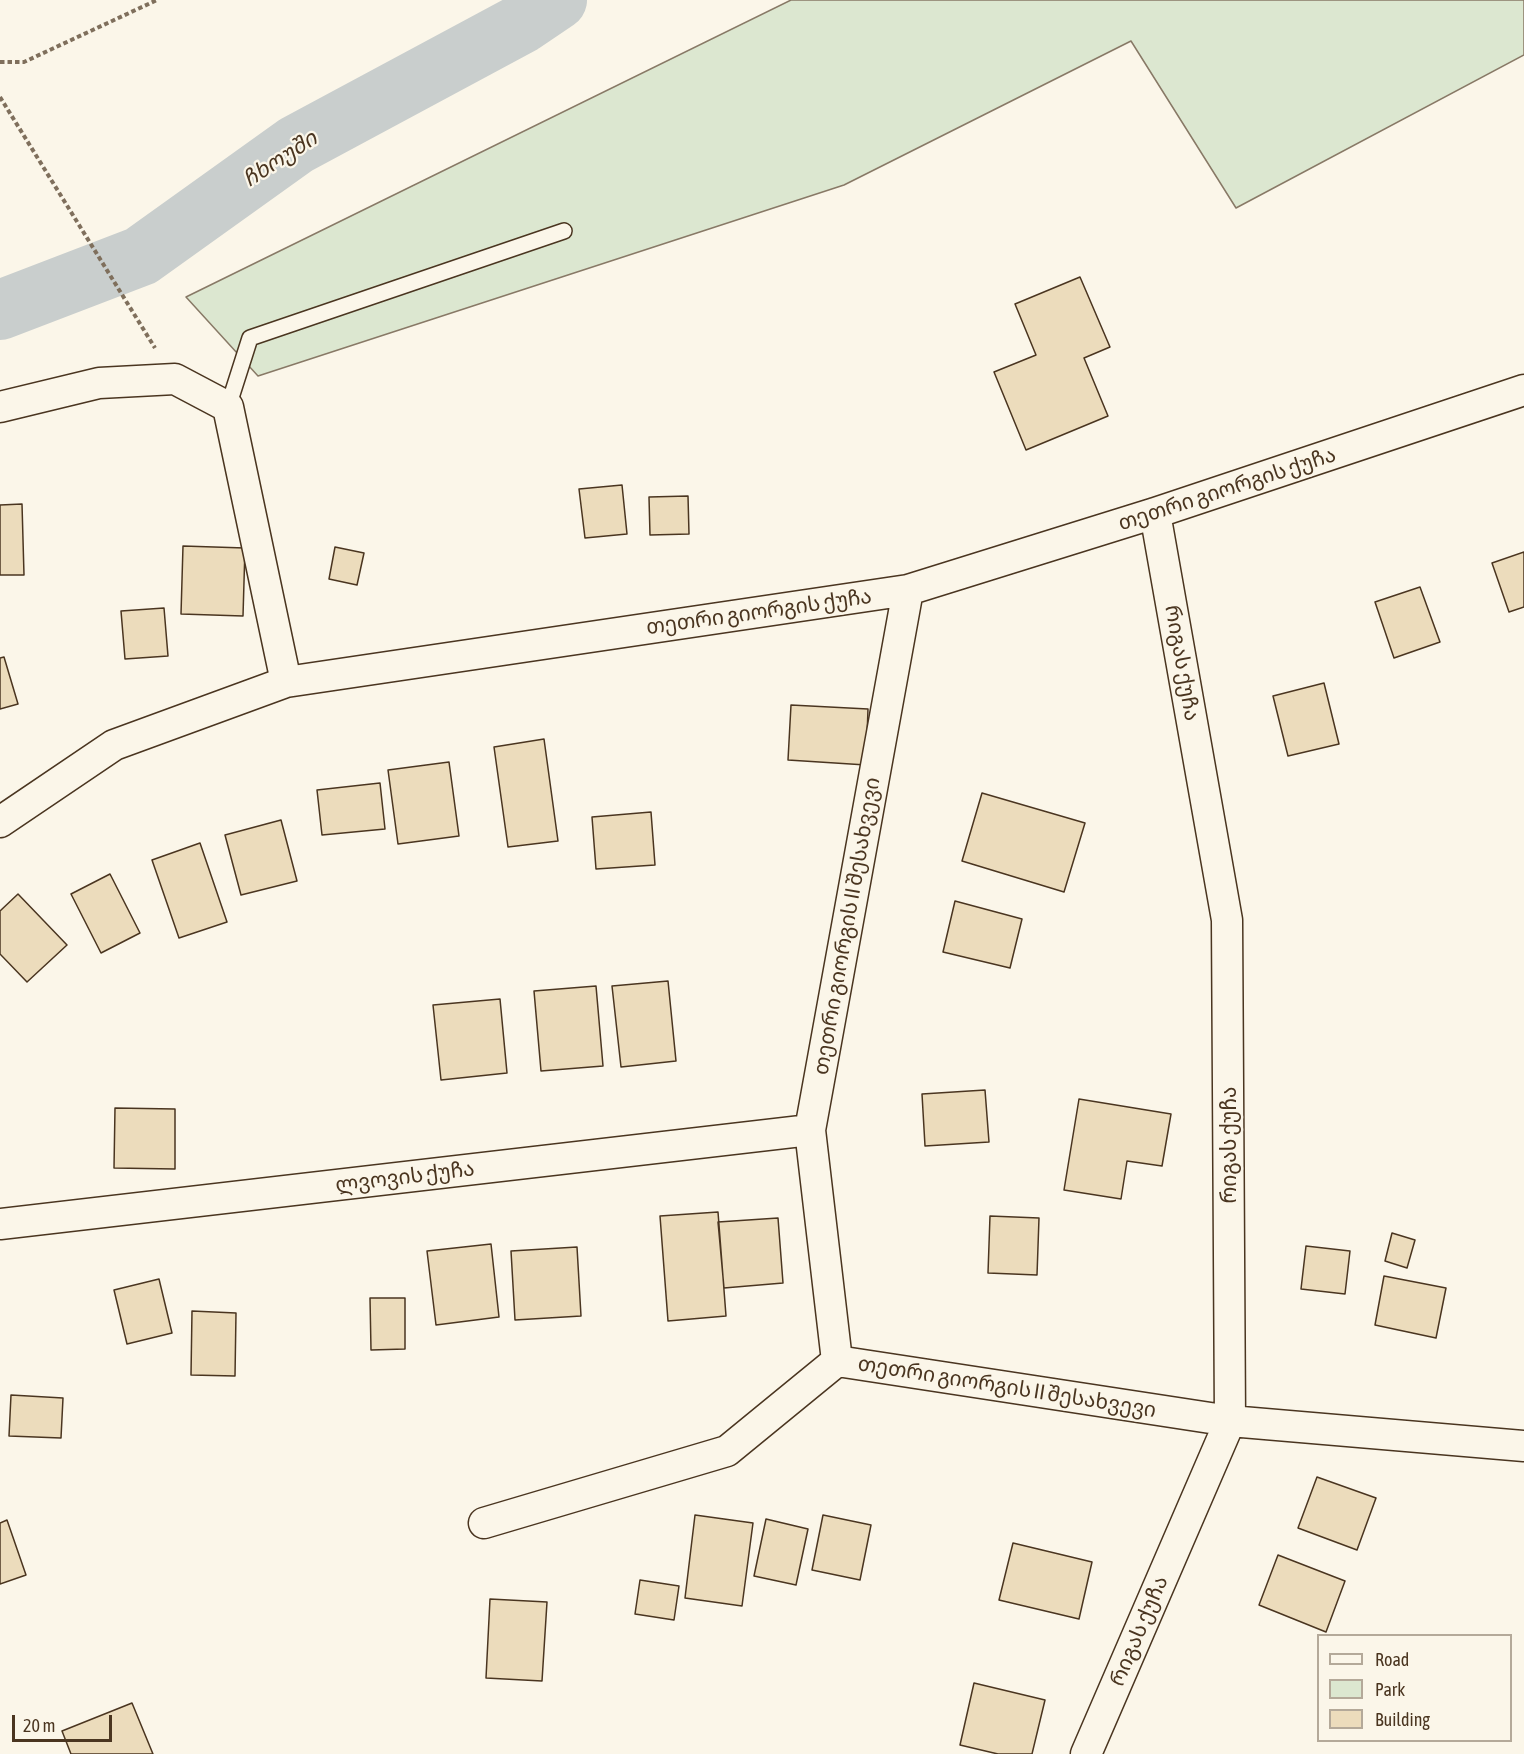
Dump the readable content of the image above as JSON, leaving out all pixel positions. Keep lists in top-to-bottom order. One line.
{"streets":{"street":["თეთრი გიორგის ქუჩა","რიგას ქუჩა","თეთრი გიორგის II შესახვევი","ლვოვის ქუჩა"]},"crossings":[["თეთრი გიორგის ქუჩა","რიგას ქუჩა"],["თეთრი გიორგის ქუჩა","თეთრი გიორგის II შესახვევი"],["რიგას ქუჩა","თეთრი გიორგის II შესახვევი"],["თეთრი გიორგის II შესახვევი","ლვოვის ქუჩა"]],"water":["ჩხოუში"],"legend":["Road","Park","Building"],"scale_bar":"20 m"}
